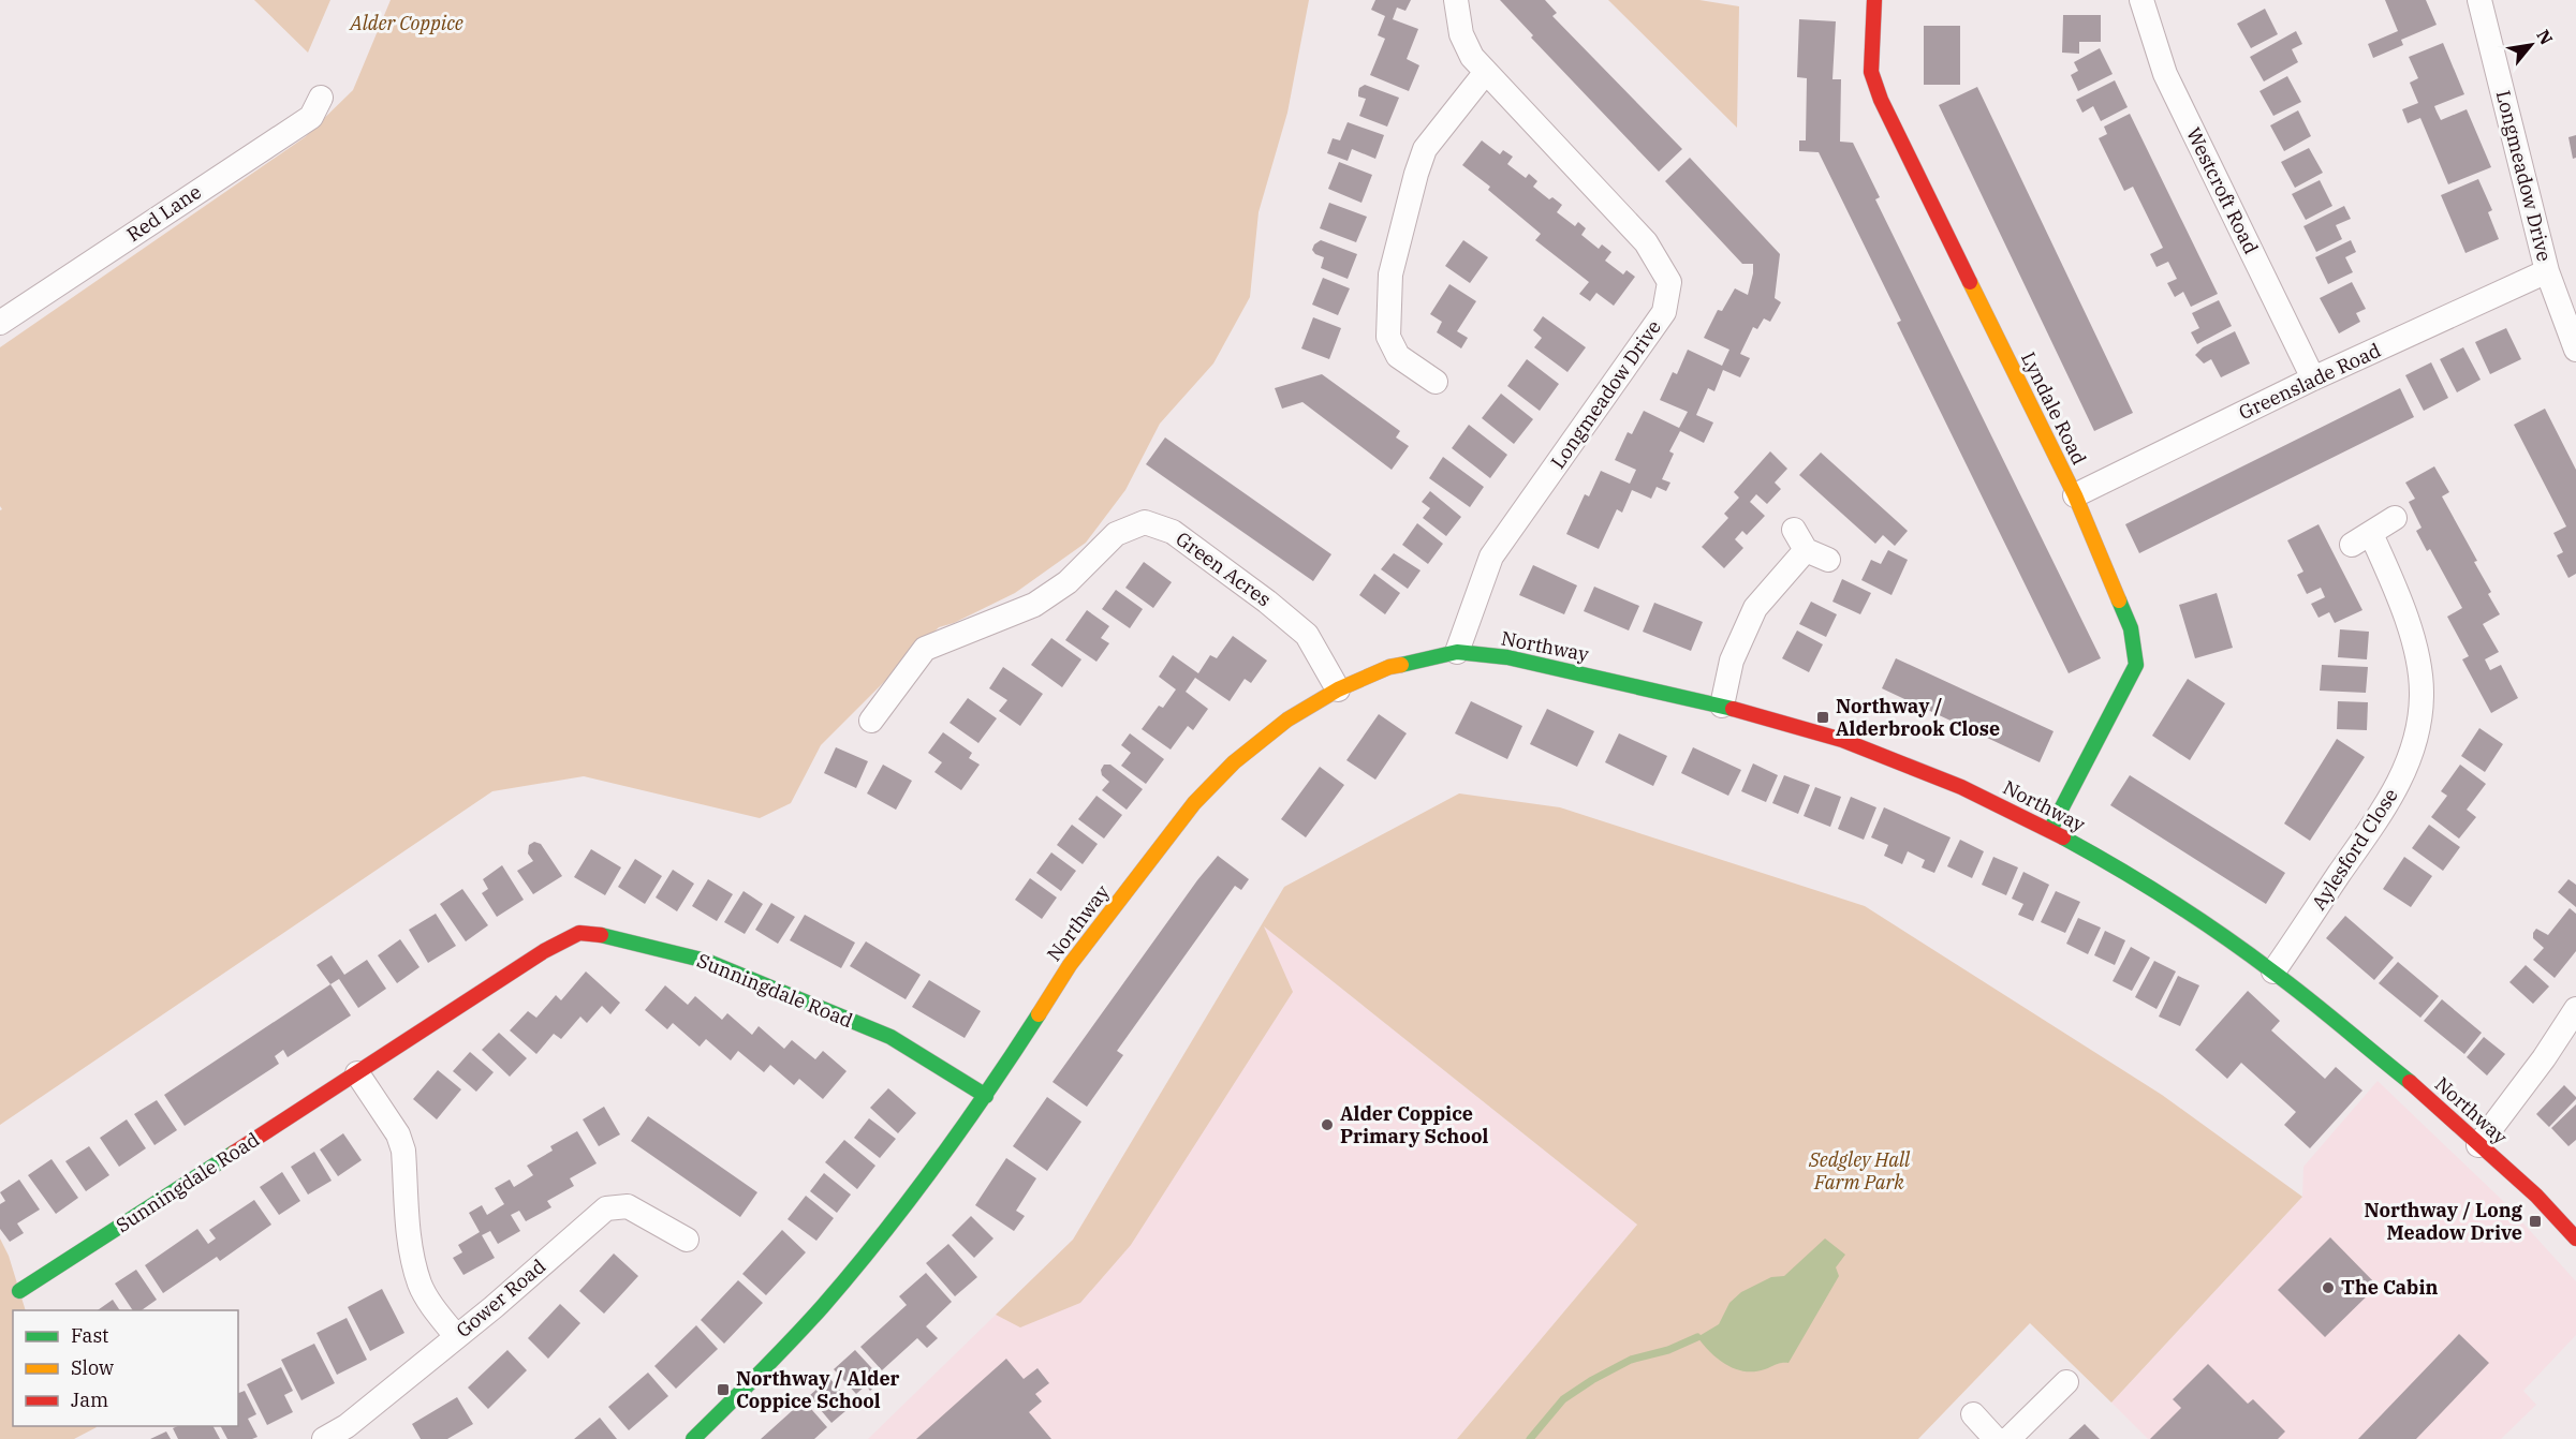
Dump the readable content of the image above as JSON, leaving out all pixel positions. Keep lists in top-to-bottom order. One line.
{"streets":{"street":["Longmeadow Drive","Westcroft Road","Red Lane","Greenslade Road","Lyndale Road","Green Acres","Northway","Aylesford Close","Sunningdale Road","Gower Road"]},"crossings":[["Longmeadow Drive","Greenslade Road"],["Longmeadow Drive","Northway"],["Westcroft Road","Greenslade Road"],["Greenslade Road","Lyndale Road"],["Lyndale Road","Northway"],["Green Acres","Northway"],["Northway","Aylesford Close"],["Northway","Sunningdale Road"]],"parks":["Alder Coppice","Sedgley Hall Farm Park"],"places":{"transit":["Northway / Alderbrook Close","Northway / Long Meadow Drive","Northway / Alder Coppice School"],"other":["Alder Coppice Primary School","The Cabin"]},"legend":["Fast","Slow","Jam"],"north":"top right"}
